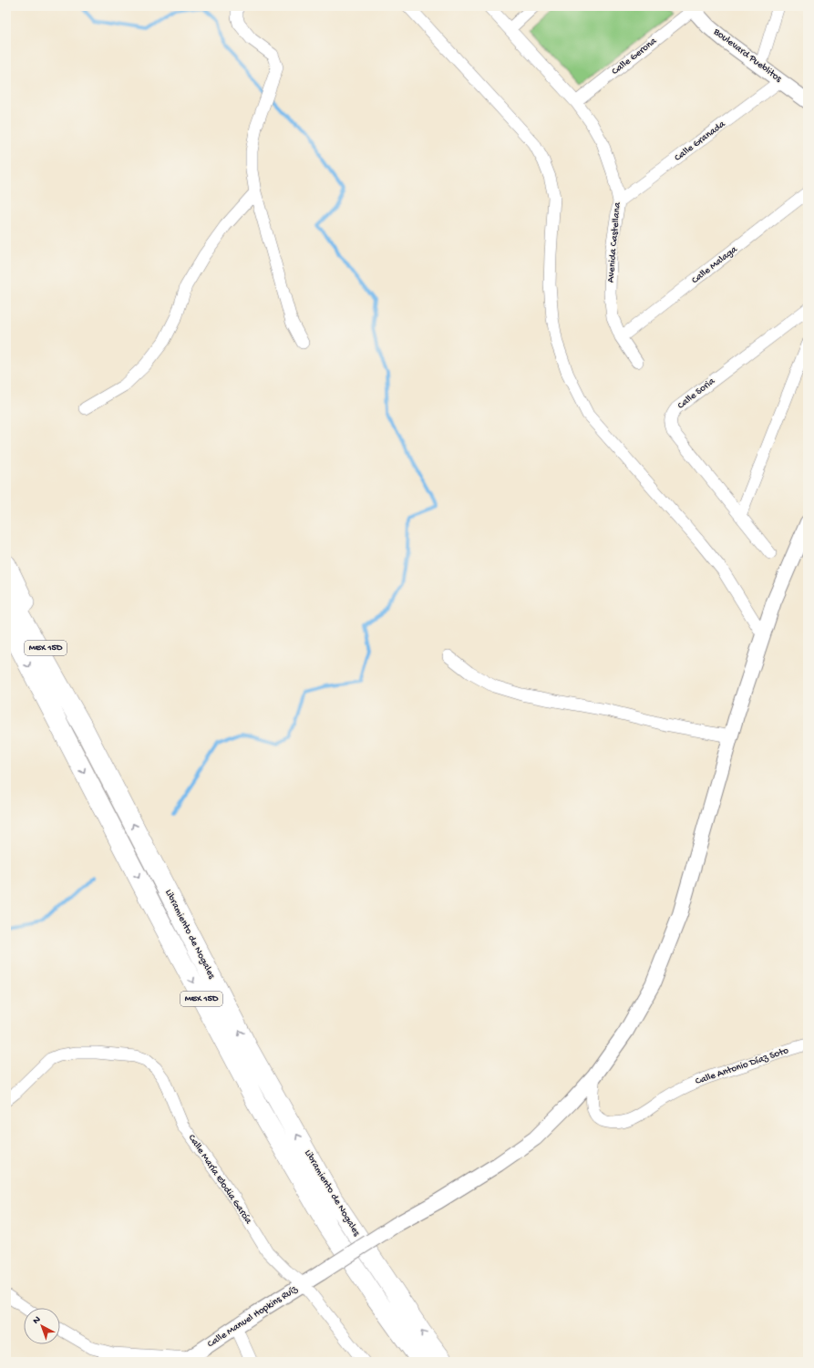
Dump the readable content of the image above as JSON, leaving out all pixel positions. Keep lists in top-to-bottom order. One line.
{"streets":{"highway":["MEX 15D","Libramiento de Nogales"],"street":["Boulevard Pueblitos","Calle Gerona","Calle Granada","Avenida Castellana","Calle Malaga","Calle Soria","Calle Antonio Díaz Soto","Calle María Elodia García","Calle Manuel Hopkins Ruíz"]},"crossings":[["Boulevard Pueblitos","Calle Gerona"],["Boulevard Pueblitos","Calle Granada"],["Calle Gerona","Avenida Castellana"],["Calle Granada","Avenida Castellana"],["Avenida Castellana","Calle Malaga"],["MEX 15D","Libramiento de Nogales"],["Calle Antonio Díaz Soto","Calle Manuel Hopkins Ruíz"],["Calle María Elodia García","Calle Manuel Hopkins Ruíz"]],"north":"top left"}
